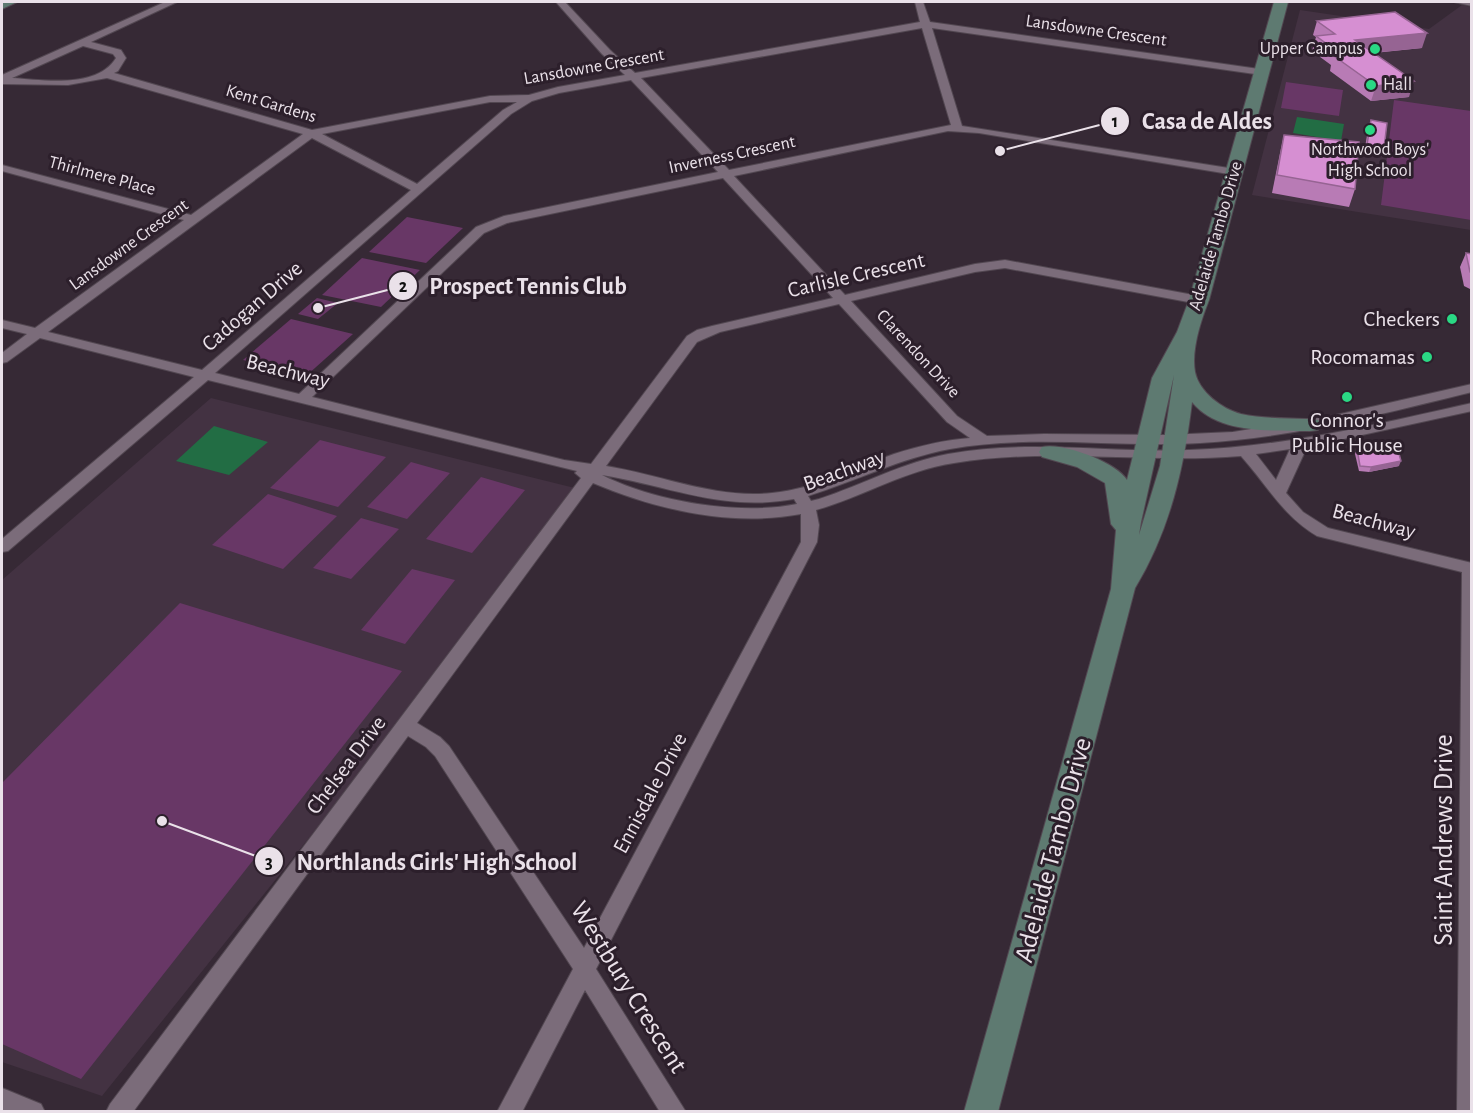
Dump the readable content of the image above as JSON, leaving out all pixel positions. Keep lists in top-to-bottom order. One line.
{"streets":{"street":["Lansdowne Crescent","Kent Gardens","Inverness Crescent","Thirlmere Place","Adelaide Tambo Drive","Carlisle Crescent","Cadogan Drive","Clarendon Drive","Beachway","Chelsea Drive","Ennisdale Drive","Saint Andrews Drive","Westbury Crescent"]},"crossings":[["Lansdowne Crescent","Kent Gardens"],["Lansdowne Crescent","Thirlmere Place"],["Lansdowne Crescent","Adelaide Tambo Drive"],["Lansdowne Crescent","Cadogan Drive"],["Lansdowne Crescent","Clarendon Drive"],["Lansdowne Crescent","Beachway"],["Kent Gardens","Cadogan Drive"],["Inverness Crescent","Adelaide Tambo Drive"],["Inverness Crescent","Clarendon Drive"],["Inverness Crescent","Beachway"],["Adelaide Tambo Drive","Carlisle Crescent"],["Adelaide Tambo Drive","Beachway"],["Carlisle Crescent","Clarendon Drive"],["Carlisle Crescent","Beachway"],["Carlisle Crescent","Chelsea Drive"],["Cadogan Drive","Beachway"],["Clarendon Drive","Beachway"],["Beachway","Chelsea Drive"],["Beachway","Ennisdale Drive"],["Beachway","Saint Andrews Drive"],["Chelsea Drive","Westbury Crescent"],["Ennisdale Drive","Westbury Crescent"]],"places":["Upper Campus","Hall","Northwood Boys' High School","Casa de Aldes","Prospect Tennis Club","Checkers","Rocomamas","Connor's Public House","Northlands Girls' High School"]}
